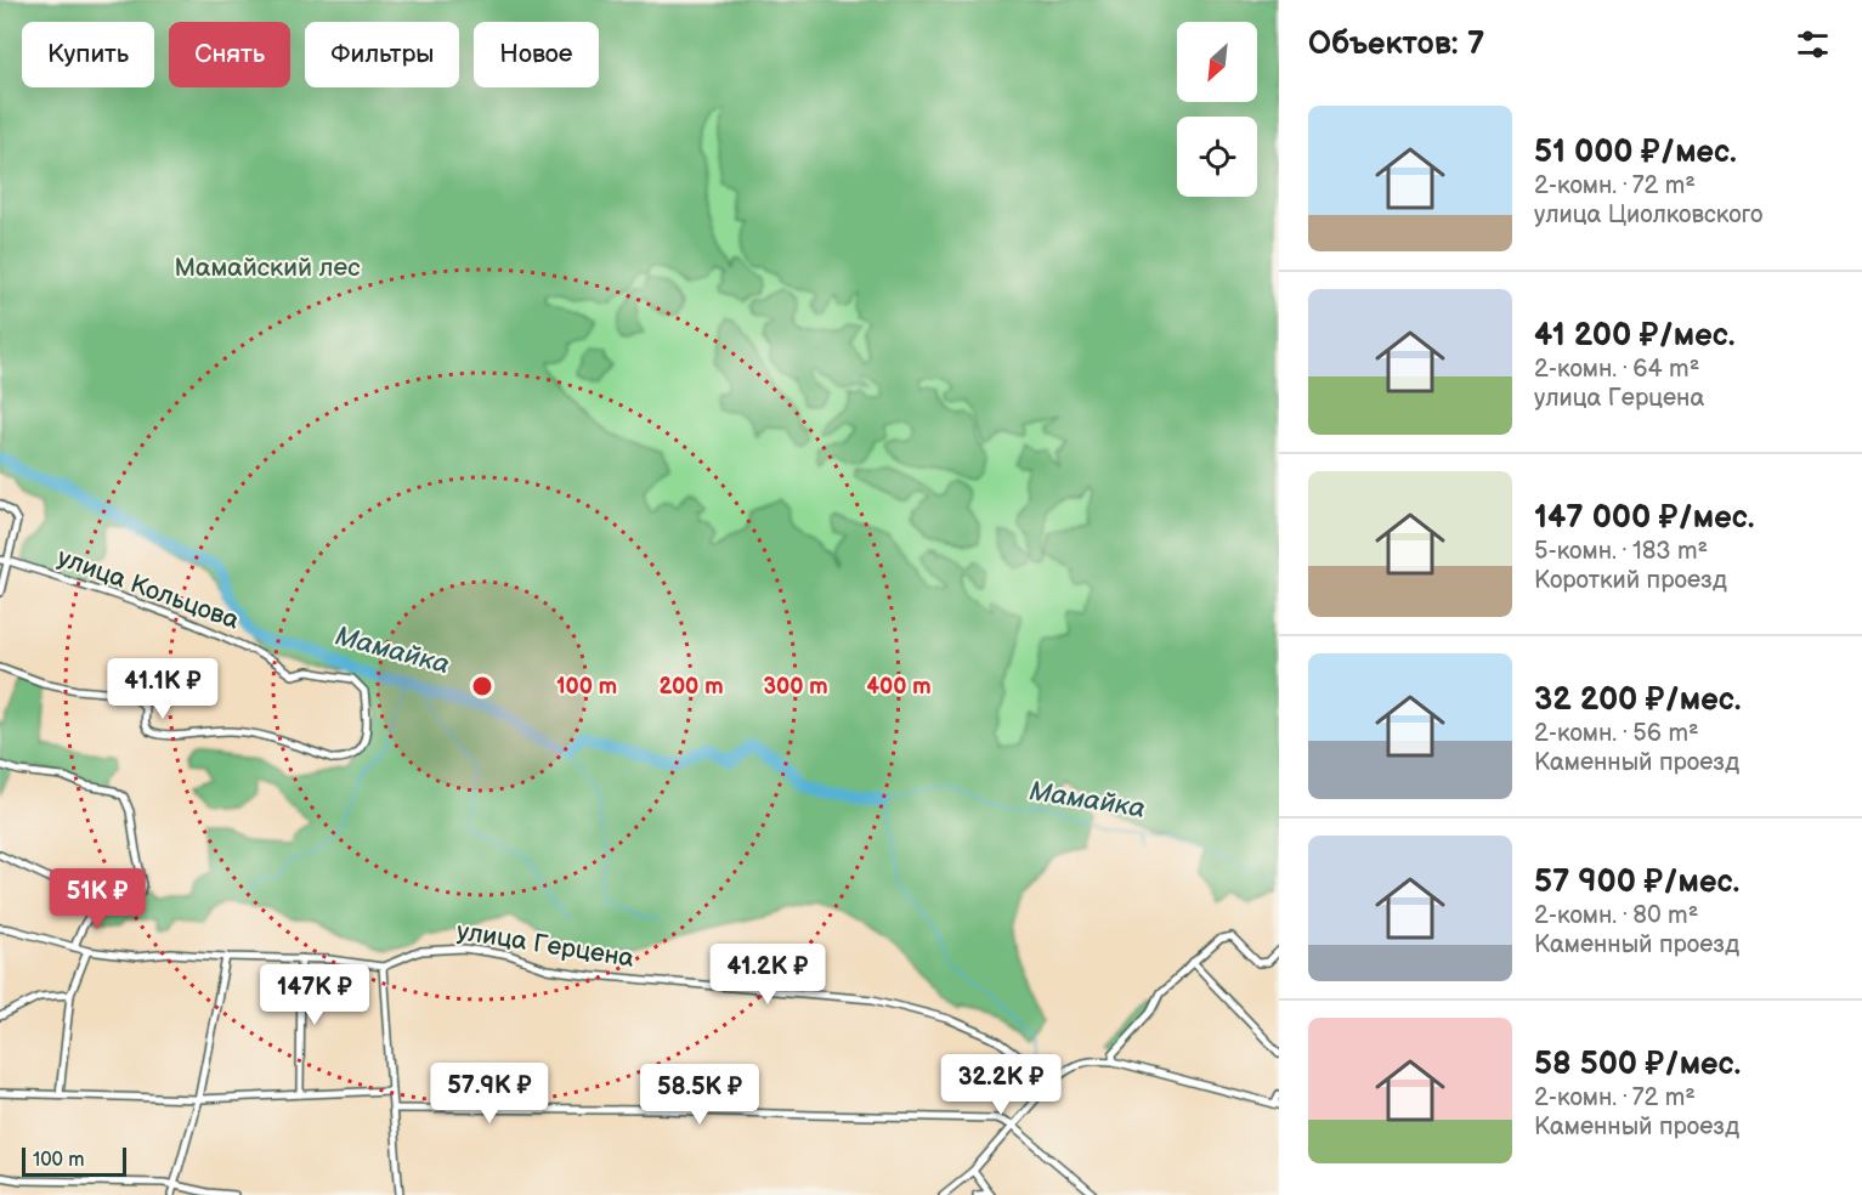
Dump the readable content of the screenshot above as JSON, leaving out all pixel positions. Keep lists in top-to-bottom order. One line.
{"streets":{"street":["улица Кольцова","улица Герцена"]},"water":["Мамайка"],"parks":["Мамайский лес"],"scale_bar":"100 m","north":"bottom left","page":{"heading":"Объектов: 7","chip":["Купить","Снять","Фильтры","Новое"],"list":[{"name":"51 000 ₽/мес.","note":"2-комн. · 72 m² · улица Циолковского"},{"name":"41 200 ₽/мес.","note":"2-комн. · 64 m² · улица Герцена"},{"name":"147 000 ₽/мес.","note":"5-комн. · 183 m² · Короткий проезд"},{"name":"32 200 ₽/мес.","note":"2-комн. · 56 m² · Каменный проезд"},{"name":"57 900 ₽/мес.","note":"2-комн. · 80 m² · Каменный проезд"},{"name":"58 500 ₽/мес.","note":"2-комн. · 72 m² · Каменный проезд"}],"price":["41.1K ₽","51K ₽","41.2K ₽","147K ₽","32.2K ₽","57.9K ₽","58.5K ₽"],"scale":"100 m"},"rings":["100 m","200 m","300 m","400 m"]}
